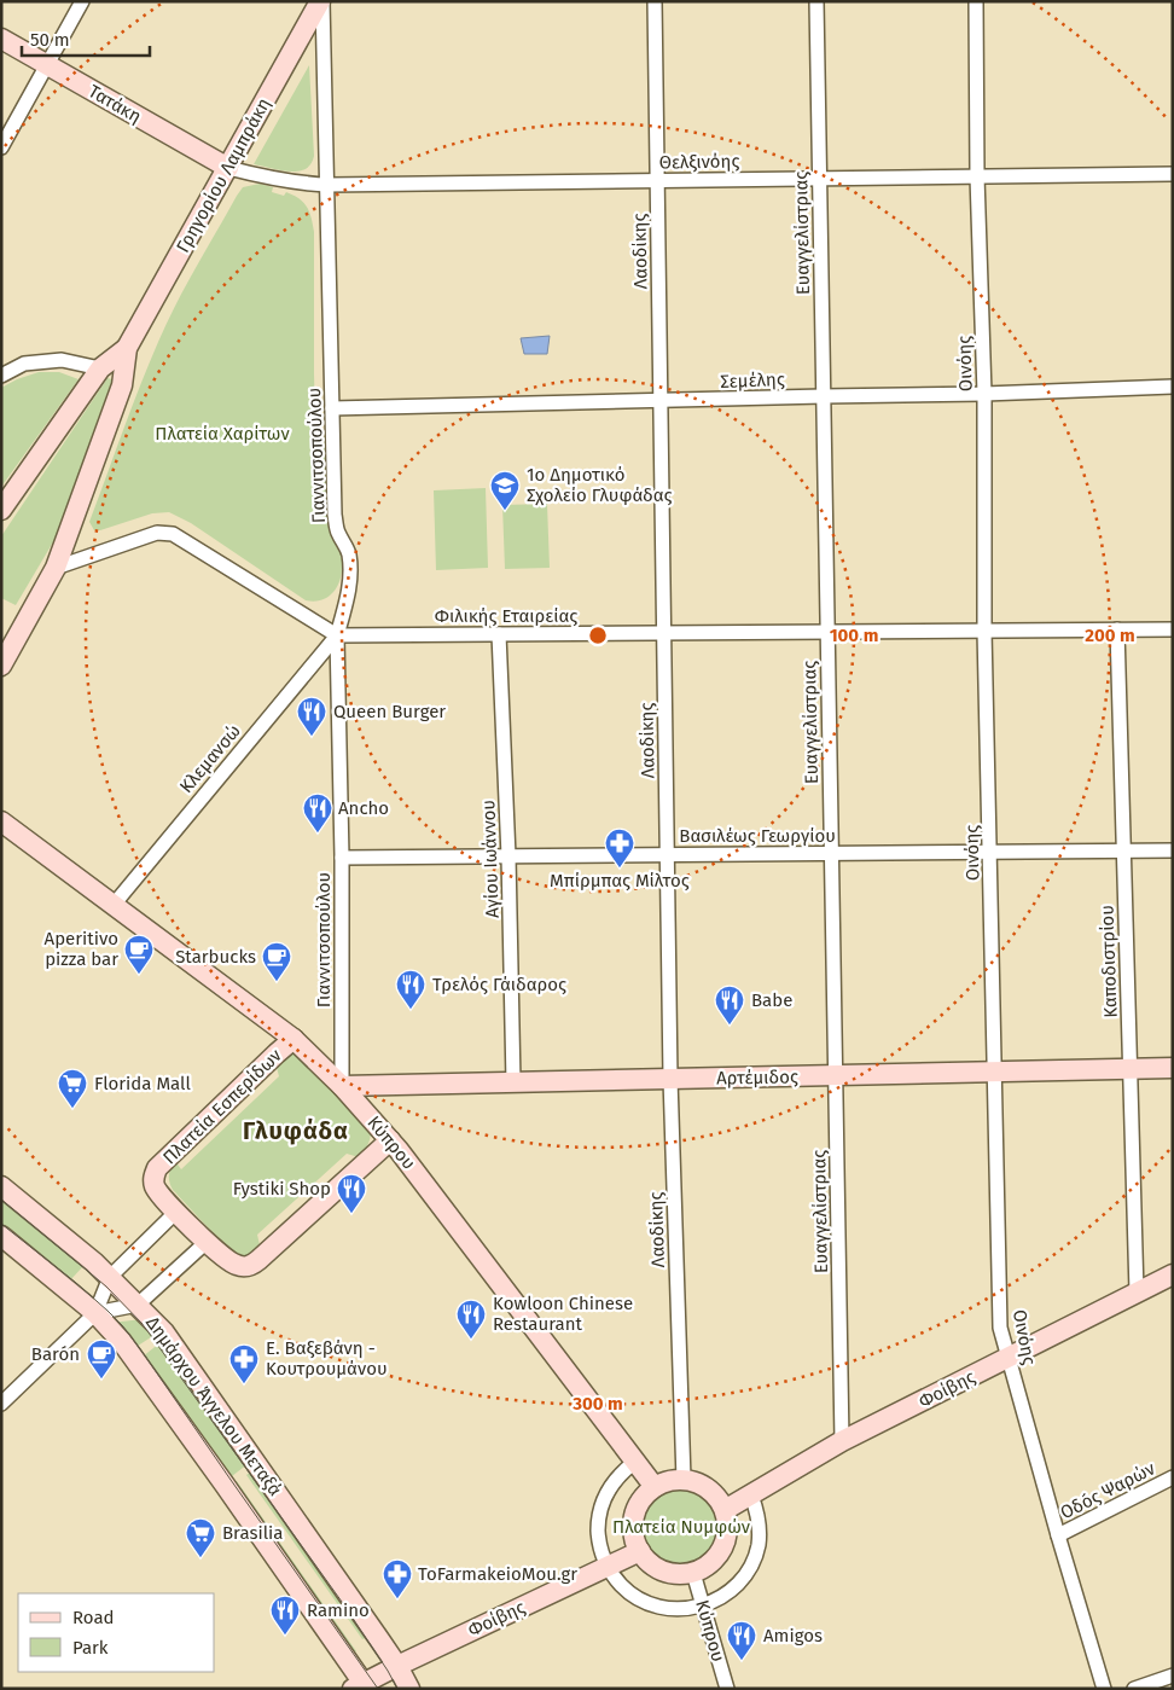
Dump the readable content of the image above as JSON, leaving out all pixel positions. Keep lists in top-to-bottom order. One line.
{"streets":{"street":["Τατάκη","Θελξινόης","Γρηγορίου Λαμπράκη","Ευαγγελίστριας","Λαοδίκης","Οινόης","Σεμέλης","Γιαννιτσοπούλου","Φιλικής Εταιρείας","Κλεμανσώ","Βασιλέως Γεωργίου","Αγίου Ιωάννου","Καποδιστρίου","Αρτέμιδος","Πλατεία Εσπερίδων","Κύπρου","Φοίβης","Δημάρχου Άγγελου Μεταξά","Οδóς Ψαρών"]},"crossings":[["Τατάκη","Θελξινόης"],["Τατάκη","Γρηγορίου Λαμπράκη"],["Θελξινόης","Γρηγορίου Λαμπράκη"],["Θελξινόης","Ευαγγελίστριας"],["Θελξινόης","Λαοδίκης"],["Θελξινόης","Οινόης"],["Θελξινόης","Γιαννιτσοπούλου"],["Γρηγορίου Λαμπράκη","Γιαννιτσοπούλου"],["Ευαγγελίστριας","Σεμέλης"],["Ευαγγελίστριας","Φιλικής Εταιρείας"],["Ευαγγελίστριας","Βασιλέως Γεωργίου"],["Ευαγγελίστριας","Αρτέμιδος"],["Ευαγγελίστριας","Φοίβης"],["Λαοδίκης","Σεμέλης"],["Λαοδίκης","Φιλικής Εταιρείας"],["Λαοδίκης","Βασιλέως Γεωργίου"],["Λαοδίκης","Αρτέμιδος"],["Λαοδίκης","Κύπρου"],["Λαοδίκης","Φοίβης"],["Οινόης","Σεμέλης"],["Οινόης","Φιλικής Εταιρείας"],["Οινόης","Βασιλέως Γεωργίου"],["Οινόης","Αρτέμιδος"],["Οινόης","Φοίβης"],["Οινόης","Οδóς Ψαρών"],["Σεμέλης","Γιαννιτσοπούλου"],["Γιαννιτσοπούλου","Φιλικής Εταιρείας"],["Γιαννιτσοπούλου","Κλεμανσώ"],["Γιαννιτσοπούλου","Βασιλέως Γεωργίου"],["Γιαννιτσοπούλου","Αρτέμιδος"],["Γιαννιτσοπούλου","Κύπρου"],["Φιλικής Εταιρείας","Κλεμανσώ"],["Φιλικής Εταιρείας","Αγίου Ιωάννου"],["Φιλικής Εταιρείας","Καποδιστρίου"],["Κλεμανσώ","Κύπρου"],["Βασιλέως Γεωργίου","Αγίου Ιωάννου"],["Βασιλέως Γεωργίου","Καποδιστρίου"],["Αγίου Ιωάννου","Αρτέμιδος"],["Καποδιστρίου","Αρτέμιδος"],["Καποδιστρίου","Φοίβης"],["Αρτέμιδος","Κύπρου"],["Πλατεία Εσπερίδων","Κύπρου"],["Κύπρου","Φοίβης"],["Φοίβης","Δημάρχου Άγγελου Μεταξά"]],"districts":["Γλυφάδα"],"parks":["Πλατεία Χαρίτων","Πλατεία Νυμφών"],"places":{"school or university":["1ο Δημοτικό Σχολείο Γλυφάδας"],"restaurant":["Queen Burger","Ancho","Τρελός Γάιδαρος","Babe","Fystiki Shop","Kowloon Chinese Restaurant","Ramino","Amigos"],"pharmacy":["Μπίρμπας Μίλτος","Ε. Βαξεβάνη - Κουτρουμάνου","ToFarmakeioMou.gr"],"cafe":["Aperitivo pizza bar","Starbucks","Barón"],"supermarket":["Florida Mall","Brasilia"]},"legend":["Road","Park"],"scale_bar":"50 m","rings":["100 m","200 m","300 m"]}
